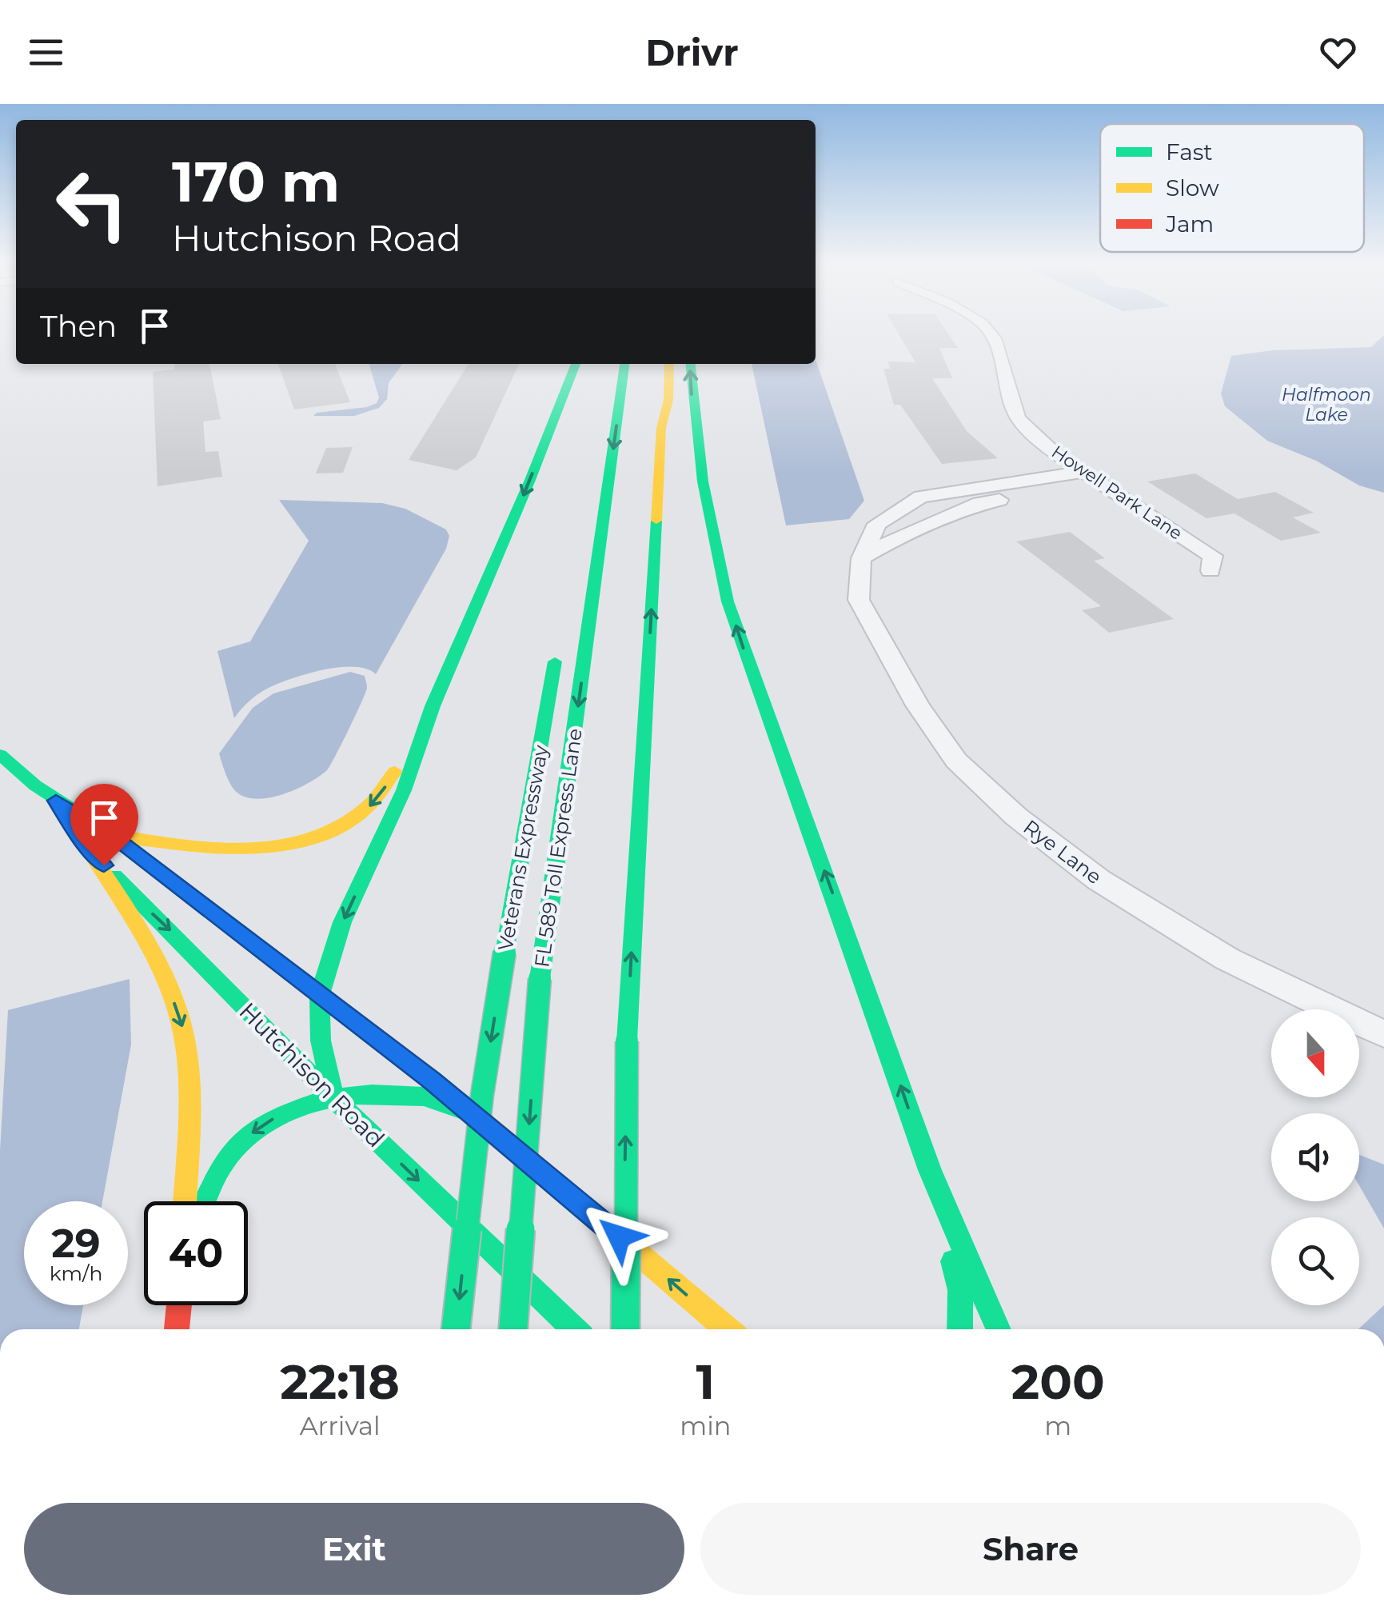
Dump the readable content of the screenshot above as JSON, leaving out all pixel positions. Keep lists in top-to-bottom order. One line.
{"streets":{"main road":["Veterans Expressway","FL 589 Toll Express Lane","Hutchison Road"],"street":["Howell Park Lane","Rye Lane"]},"crossings":[["Howell Park Lane","Rye Lane"]],"water":["Halfmoon Lake"],"legend":["Fast","Slow","Jam"],"north":"bottom","page":{"header":"Drivr","turn":["170 m","Hutchison Road"],"then":"Then","speed":"29 km/h","limit":"40","eta":["22:18","Arrival","1","min","200","m"],"buttons":["Exit","Share"]}}
